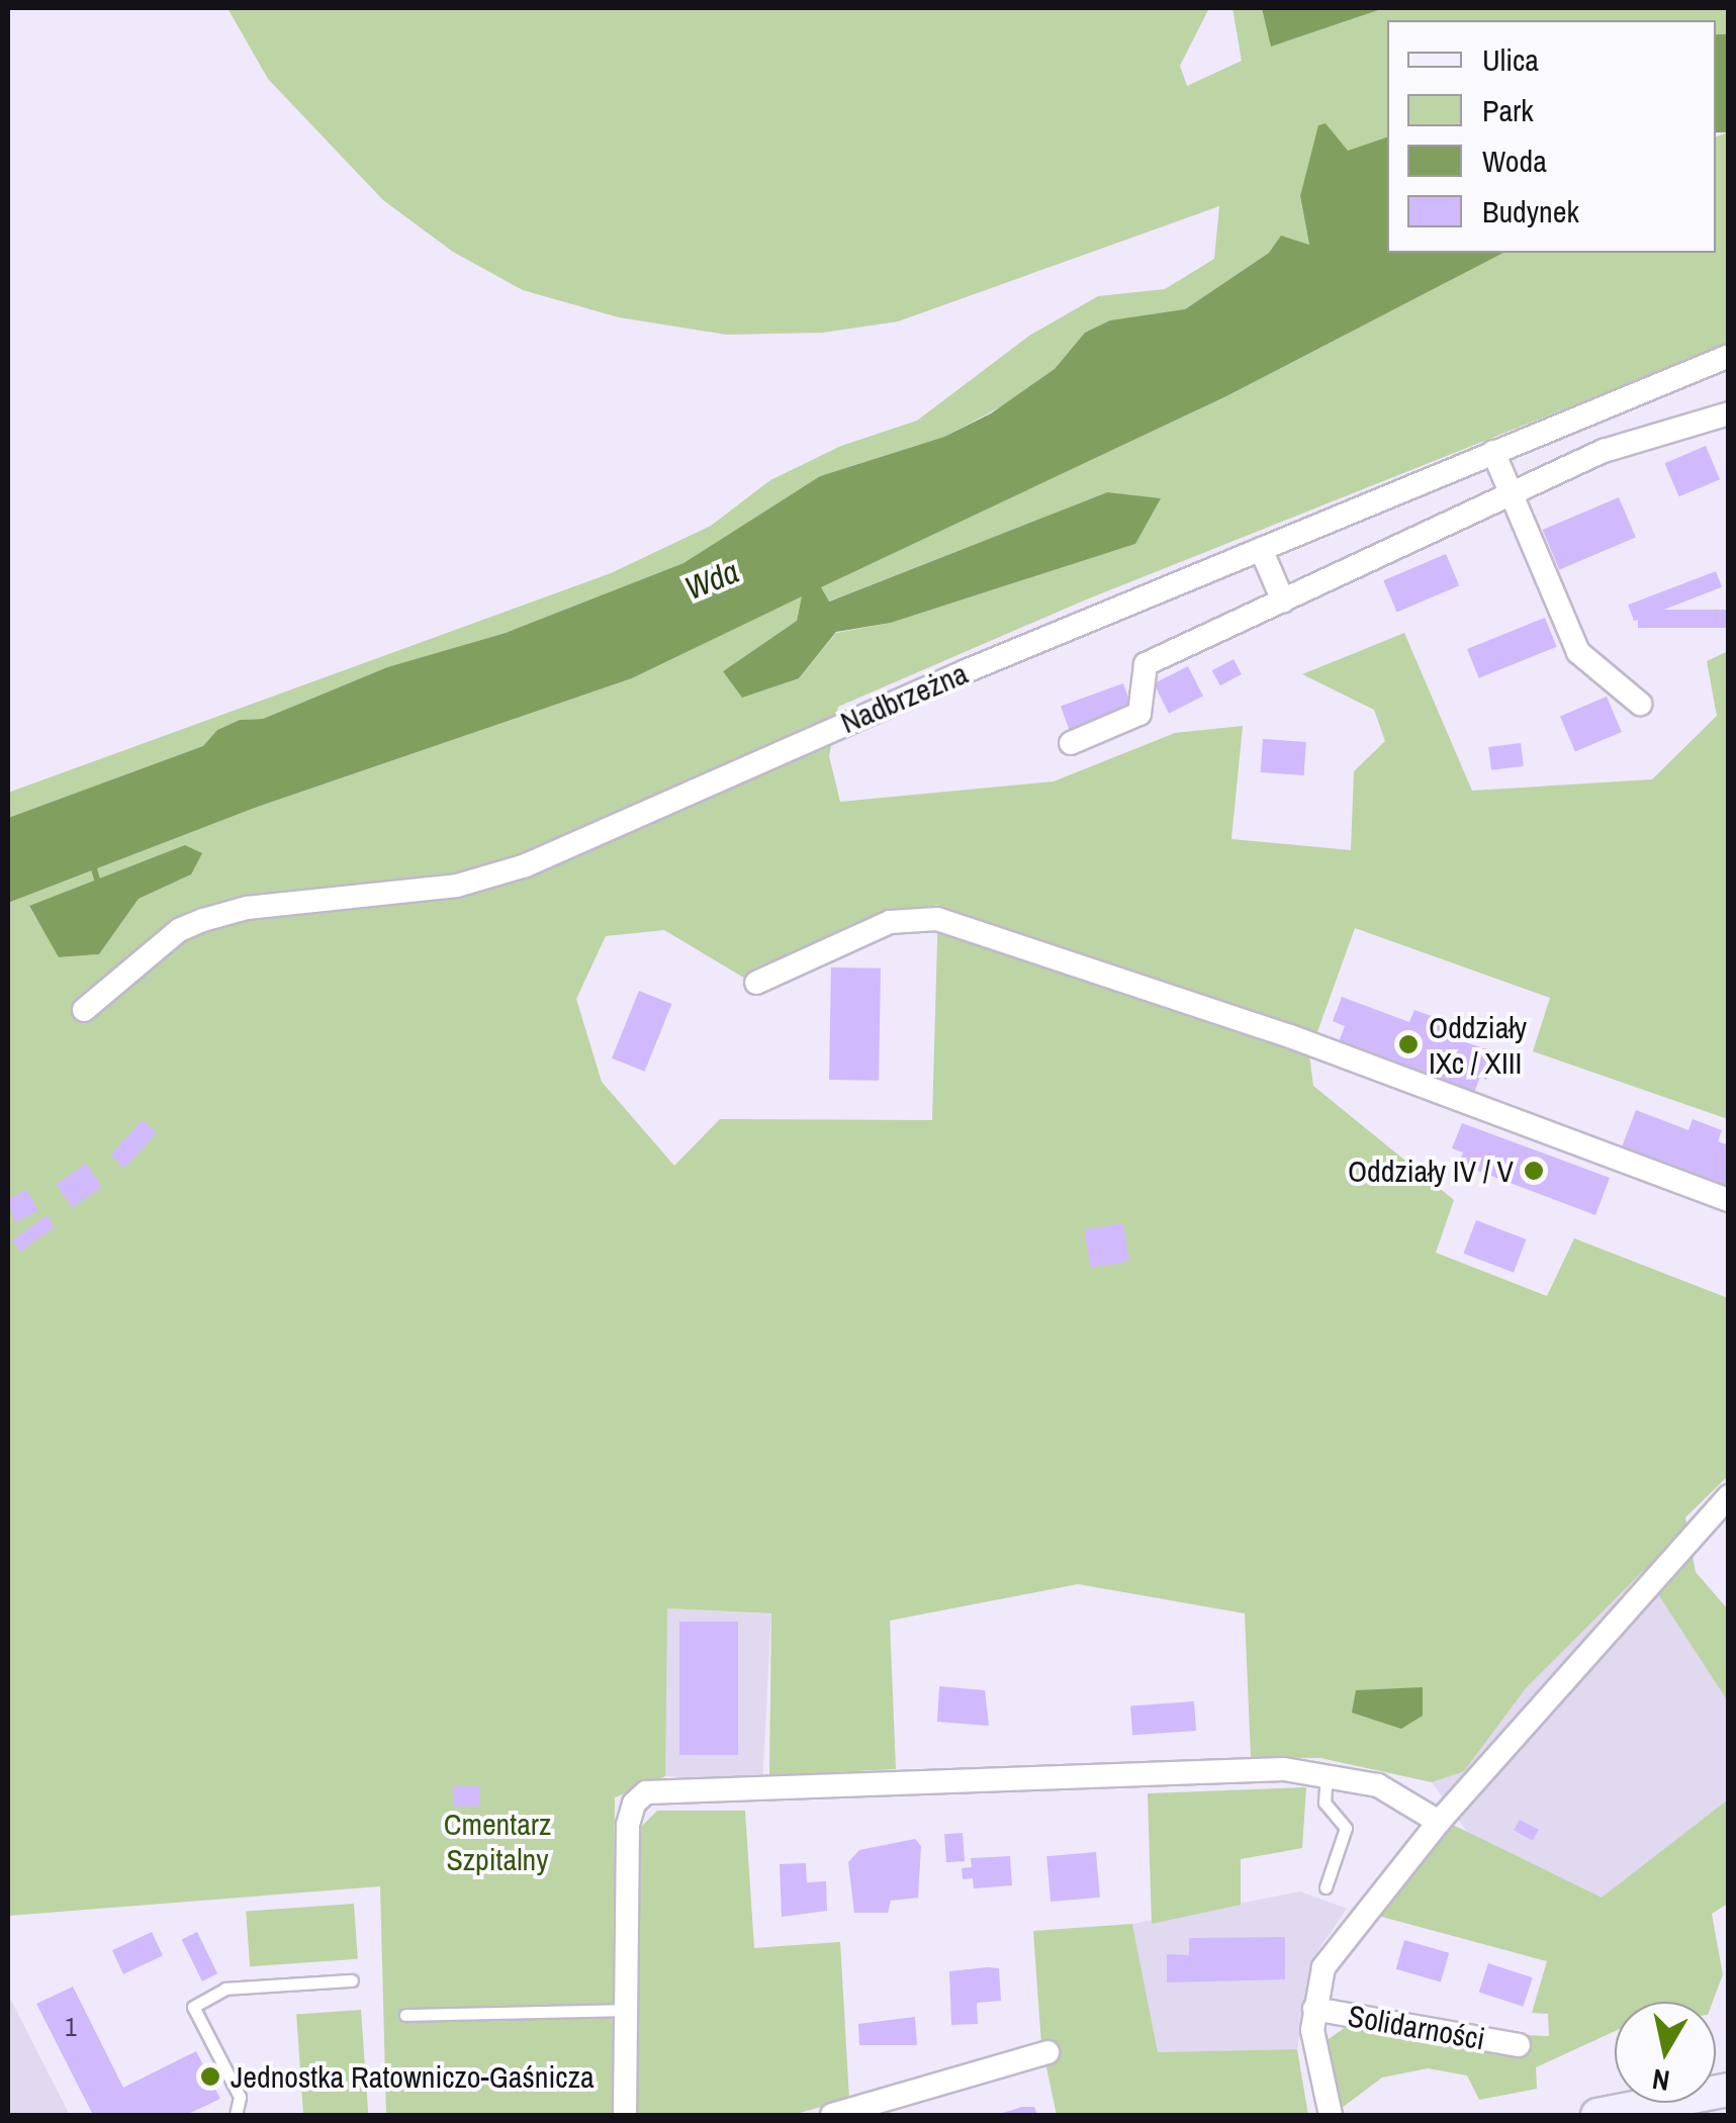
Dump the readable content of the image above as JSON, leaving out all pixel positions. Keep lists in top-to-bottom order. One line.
{"streets":{"street":["Nadbrzeżna","Solidarności"]},"water":["Wda"],"parks":["Cmentarz Szpitalny"],"places":["Oddziały IXc / XIII","Oddziały IV / V","Jednostka Ratowniczo-Gaśnicza"],"house_numbers":["1"],"legend":["Ulica","Park","Woda","Budynek"],"north":"bottom"}
